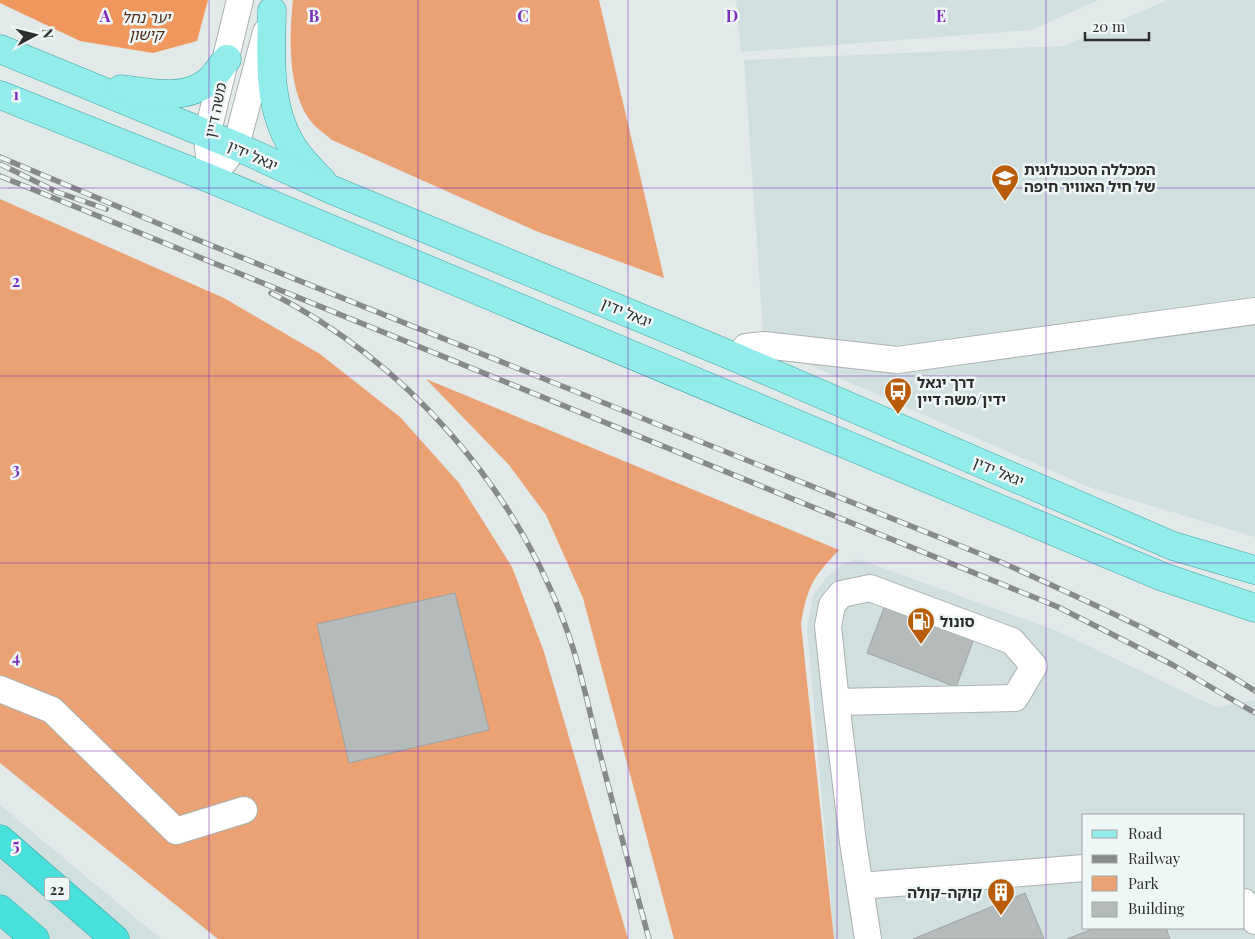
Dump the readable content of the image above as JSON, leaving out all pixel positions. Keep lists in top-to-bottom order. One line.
{"streets":{"highway":["22"],"main road":["יגאל ידין"],"street":["משה דיין"]},"crossings":[["משה דיין","יגאל ידין"]],"parks":["יער נחל קישון"],"places":{"school or university":["המכללה הטכנולוגית של חיל האוויר חיפה"],"bus stop":["דרך יגאל ידין/משה דיין"],"fuel station":["סונול"],"building":["קוקה-קולה"]},"legend":["Road","Railway","Park","Building"],"scale_bar":"20 m","north":"right","grid":{"columns":["A","B","C","D","E"],"rows":["1","2","3","4","5"]}}
